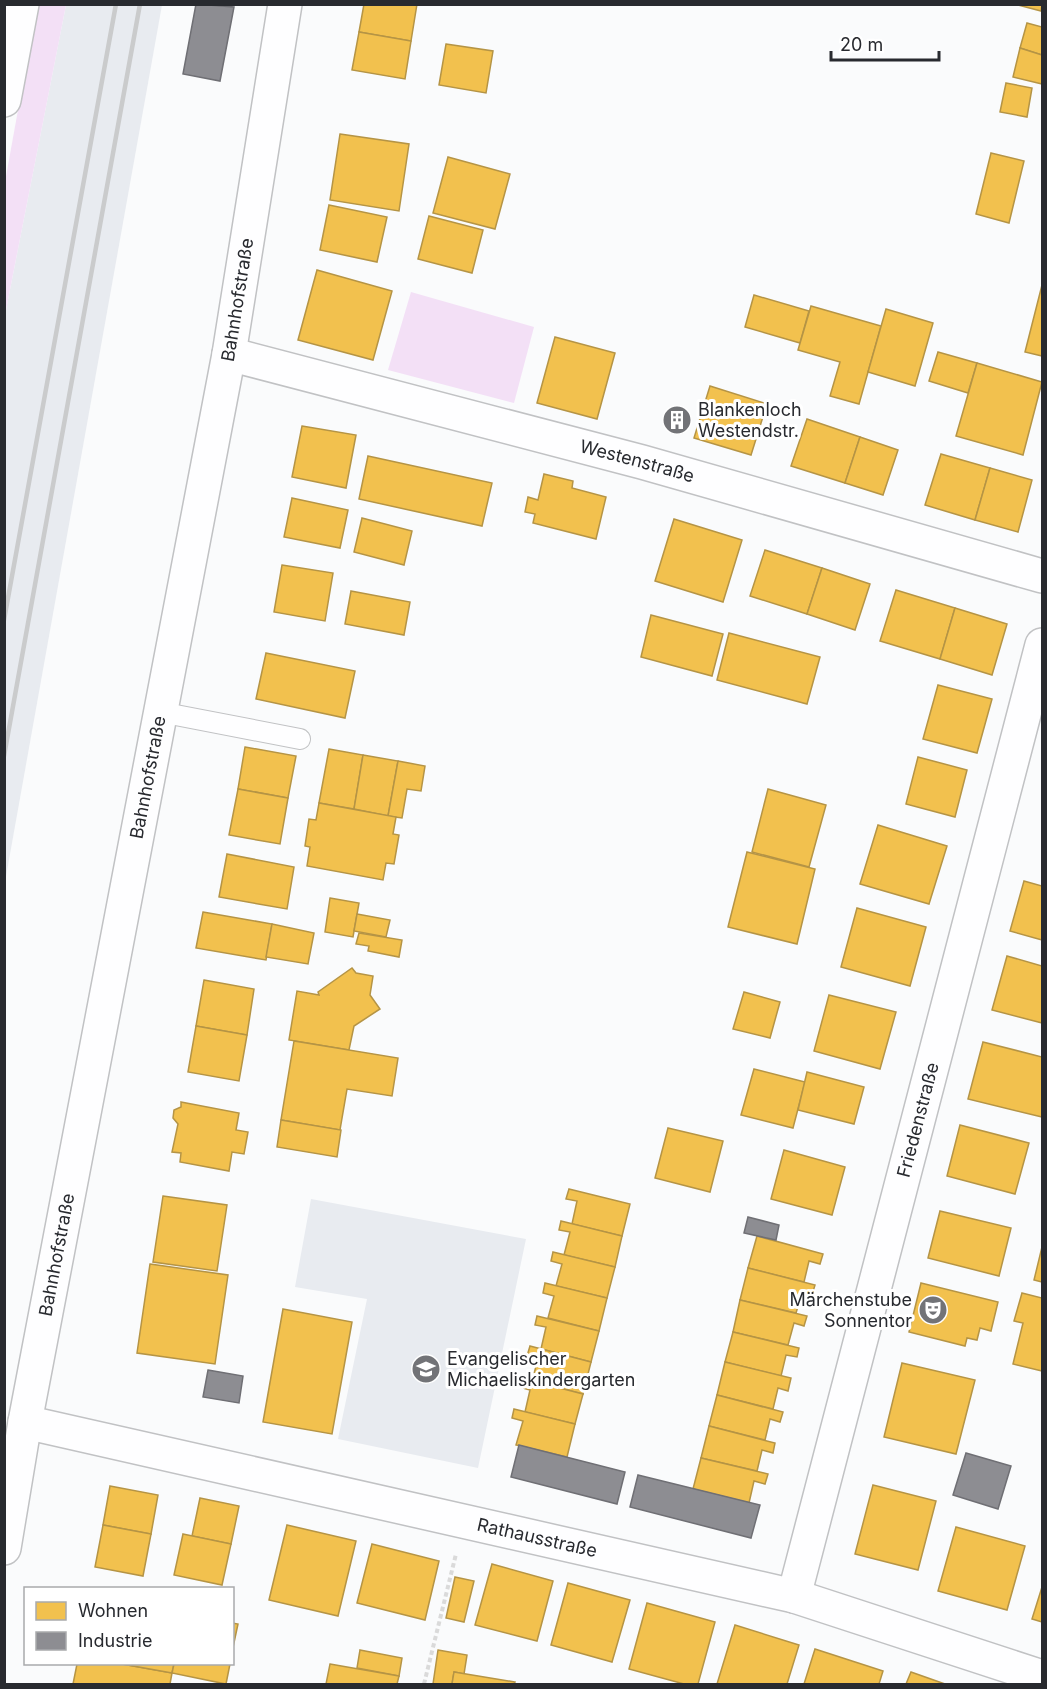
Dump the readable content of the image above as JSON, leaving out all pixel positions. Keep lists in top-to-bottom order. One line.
{"streets":{"street":["Bahnhofstraße","Westenstraße","Friedenstraße","Rathausstraße"]},"crossings":[["Bahnhofstraße","Westenstraße"],["Bahnhofstraße","Rathausstraße"],["Friedenstraße","Rathausstraße"]],"places":{"building":["Blankenloch Westendstr."],"theatre":["Märchenstube Sonnentor"],"school or university":["Evangelischer Michaeliskindergarten"]},"legend":["Wohnen","Industrie"],"scale_bar":"20 m"}
